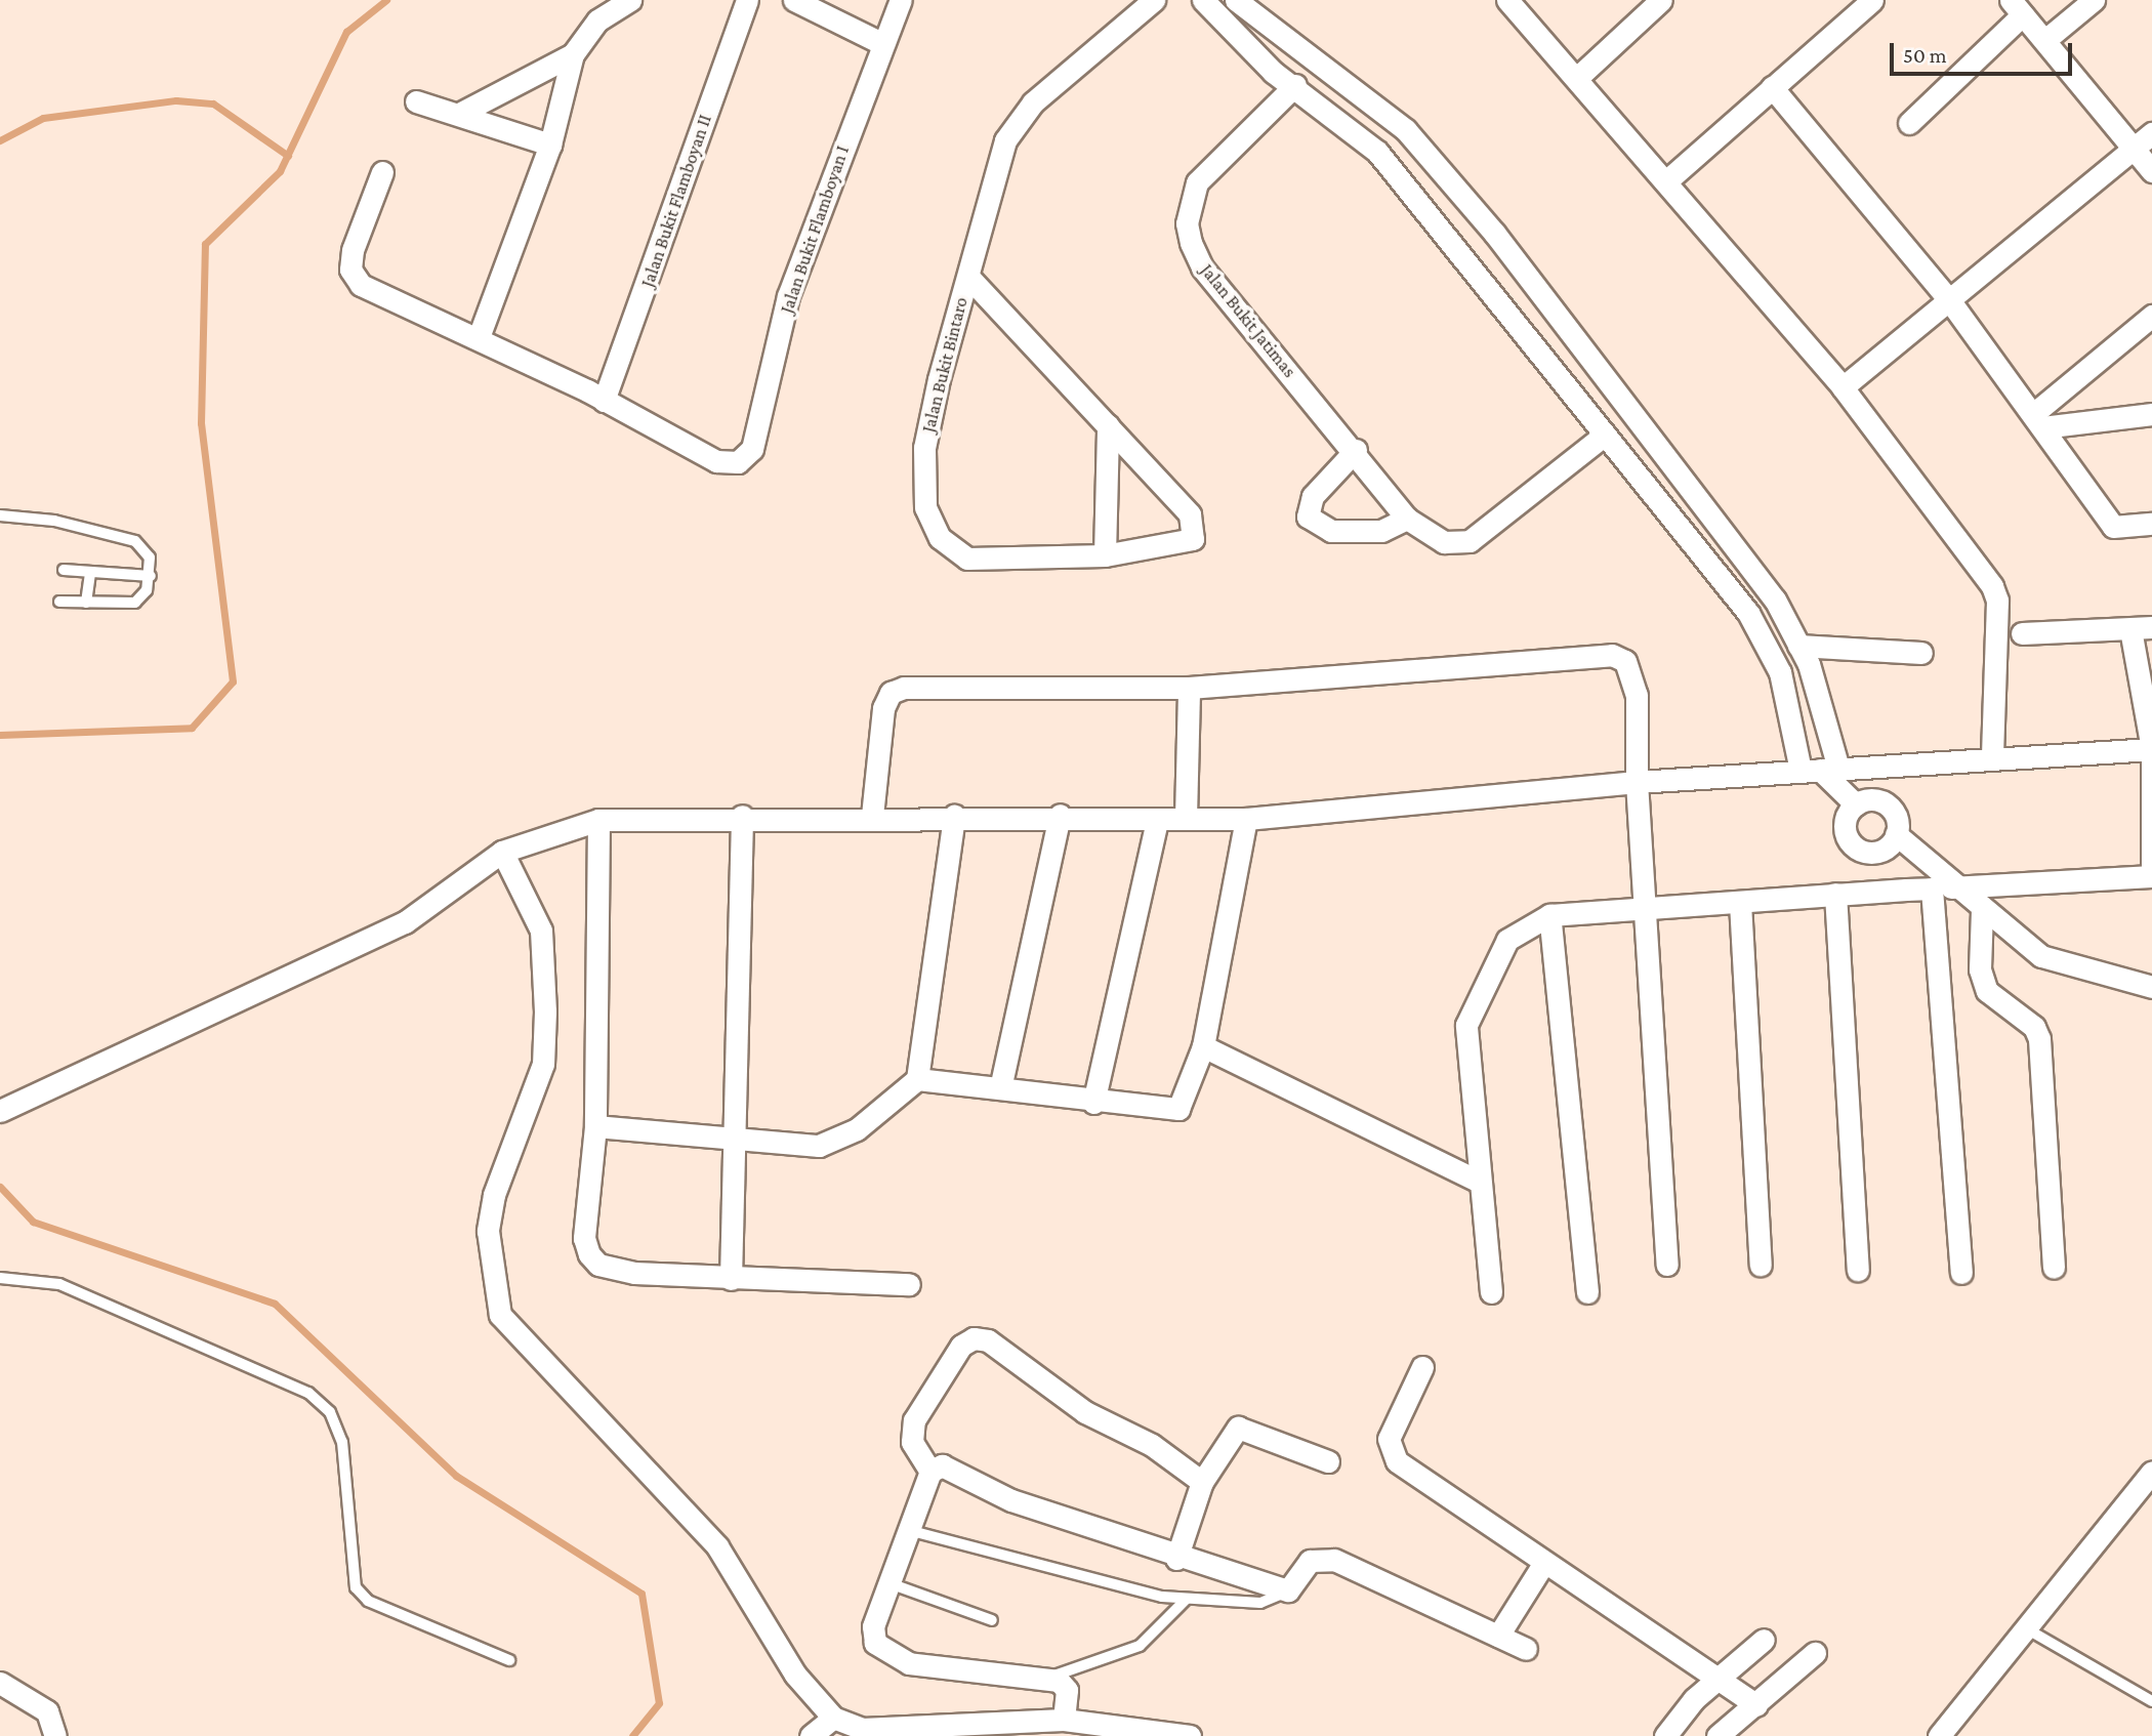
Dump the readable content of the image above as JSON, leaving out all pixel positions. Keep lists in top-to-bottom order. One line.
{"streets":{"street":["Jalan Bukit Flamboyan II","Jalan Bukit Flamboyan I","Jalan Bukit Jatimas","Jalan Bukit Bintaro"]},"crossings":[["Jalan Bukit Flamboyan II","Jalan Bukit Flamboyan I"]],"scale_bar":"50 m"}
